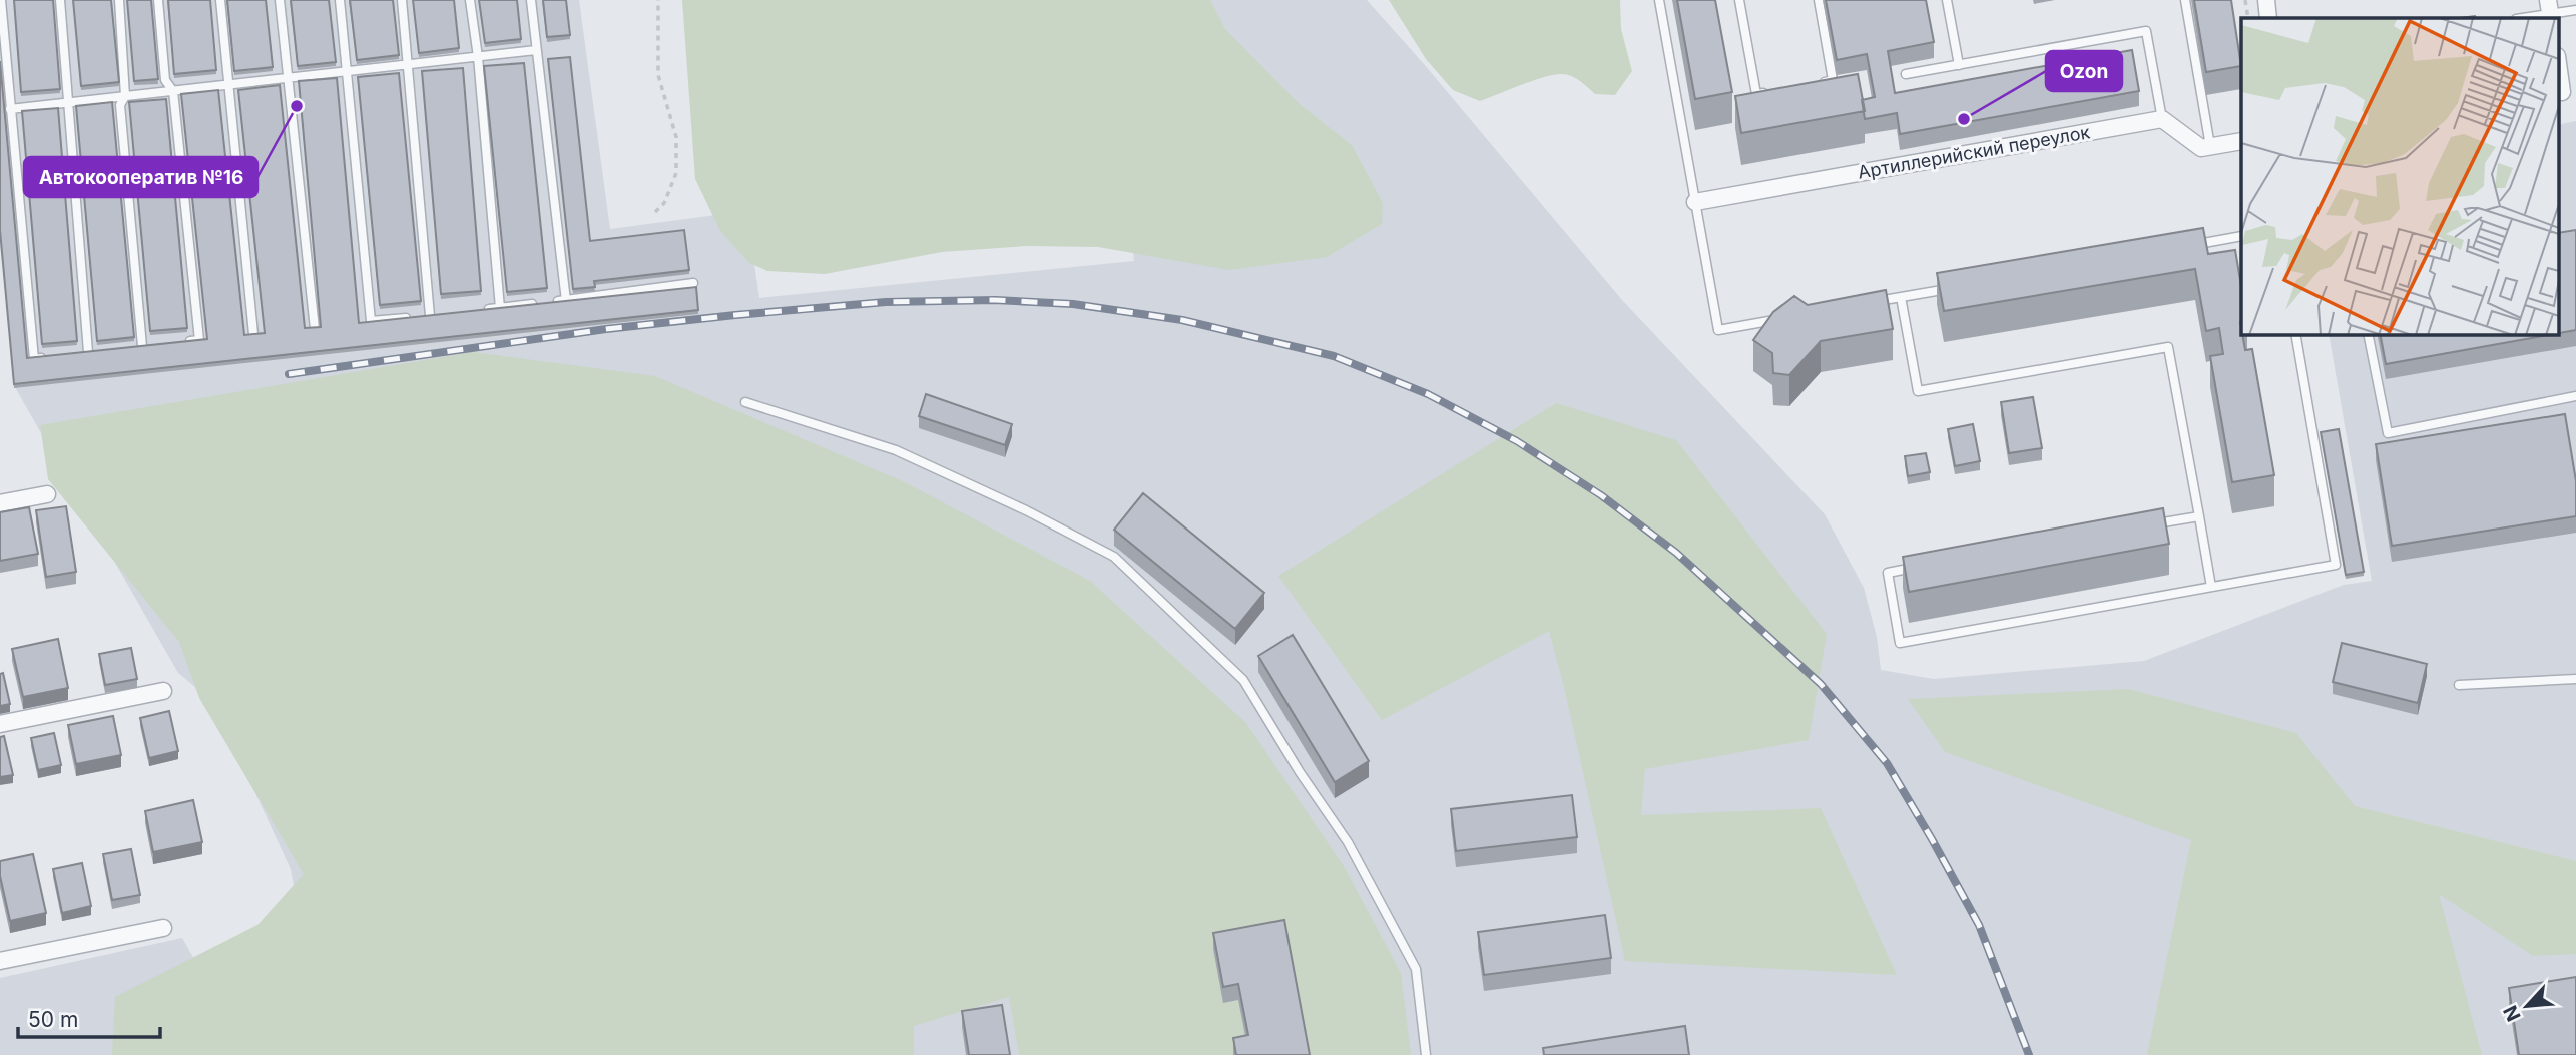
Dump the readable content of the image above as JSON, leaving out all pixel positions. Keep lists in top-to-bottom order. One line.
{"streets":{"street":["Артиллерийский переулок"]},"places":["Автокооператив №16","Ozon"],"scale_bar":"50 m","north":"bottom left"}
